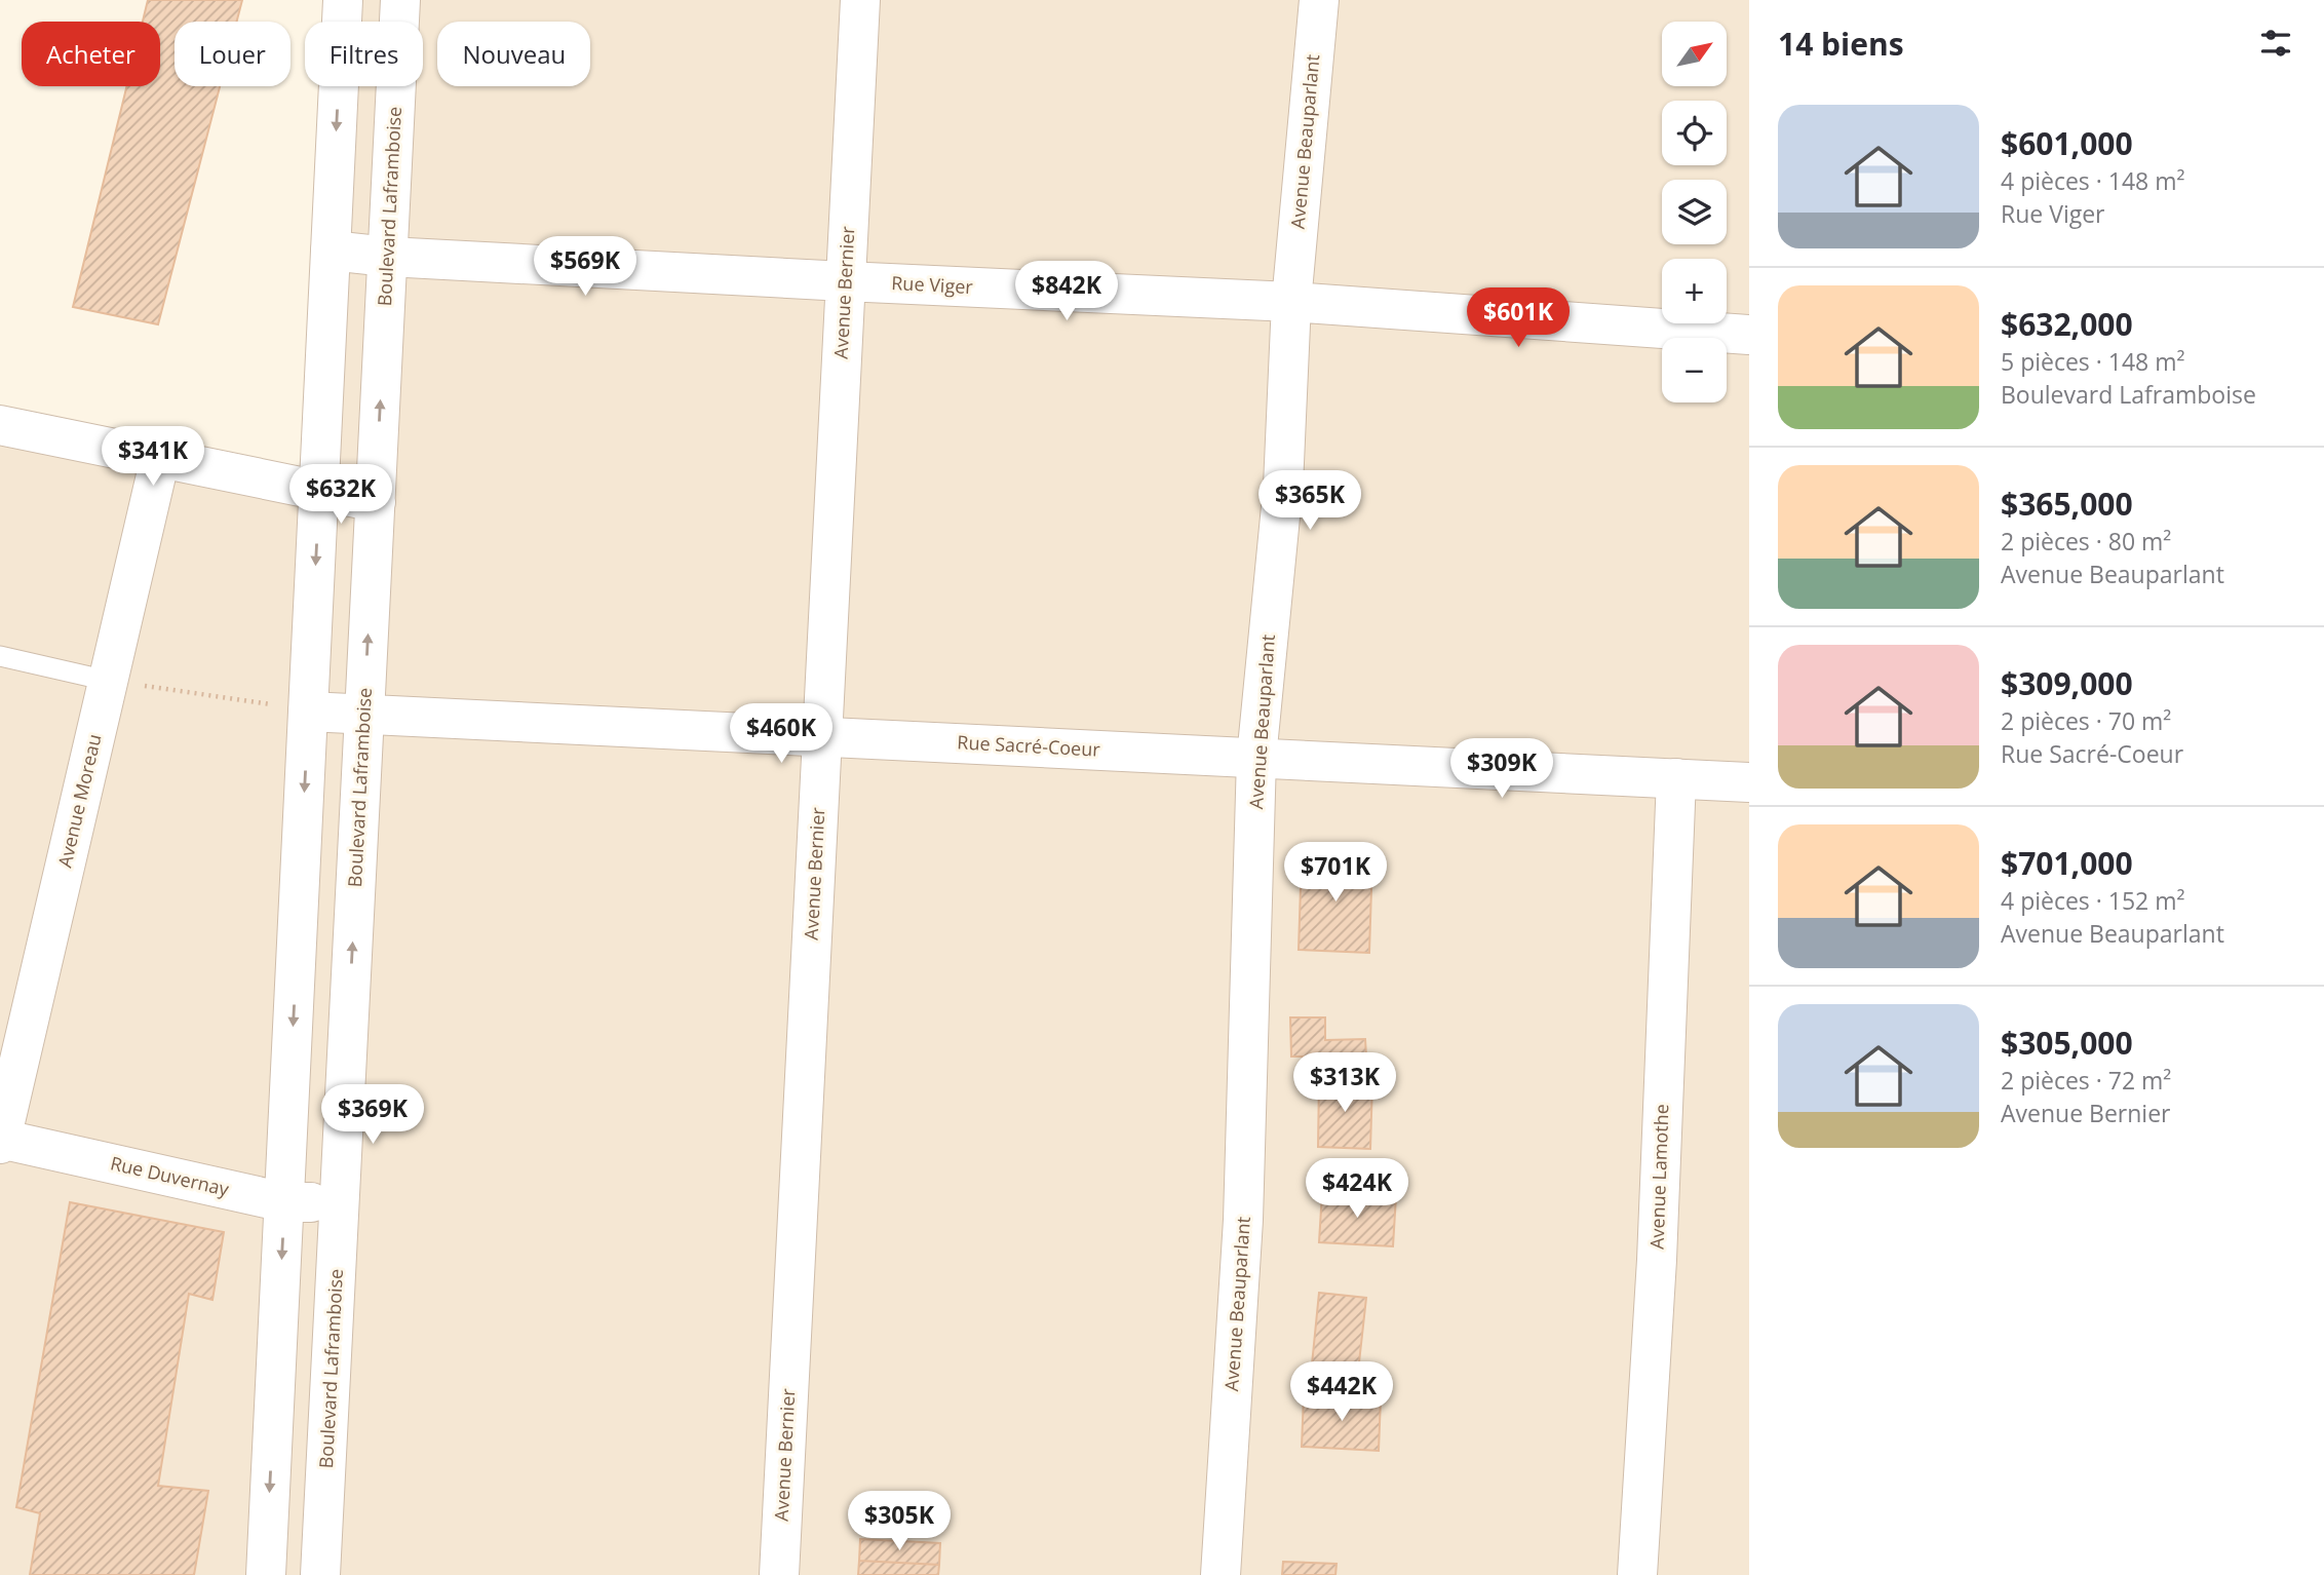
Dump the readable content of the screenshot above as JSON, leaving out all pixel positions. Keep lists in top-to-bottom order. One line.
{"streets":{"street":["Avenue Beauparlant","Boulevard Laframboise","Rue Viger","Avenue Bernier","Rue Sacré-Coeur","Avenue Moreau","Rue Duvernay","Avenue Lamothe"]},"crossings":[["Avenue Beauparlant","Rue Viger"],["Avenue Beauparlant","Rue Sacré-Coeur"],["Boulevard Laframboise","Rue Viger"],["Boulevard Laframboise","Rue Sacré-Coeur"],["Boulevard Laframboise","Rue Duvernay"],["Rue Viger","Avenue Bernier"],["Avenue Bernier","Rue Sacré-Coeur"],["Rue Sacré-Coeur","Avenue Lamothe"],["Avenue Moreau","Rue Duvernay"]],"north":"top right","page":{"heading":"14 biens","map_buttons":["+","−"],"chip":["Acheter","Louer","Filtres","Nouveau"],"list":[{"name":"$601,000","note":"4 pièces · 148 m² · Rue Viger"},{"name":"$632,000","note":"5 pièces · 148 m² · Boulevard Laframboise"},{"name":"$365,000","note":"2 pièces · 80 m² · Avenue Beauparlant"},{"name":"$309,000","note":"2 pièces · 70 m² · Rue Sacré-Coeur"},{"name":"$701,000","note":"4 pièces · 152 m² · Avenue Beauparlant"},{"name":"$305,000","note":"2 pièces · 72 m² · Avenue Bernier"}],"price":["$569K","$842K","$601K","$341K","$632K","$365K","$460K","$309K","$701K","$313K","$369K","$424K","$442K","$305K"]}}
